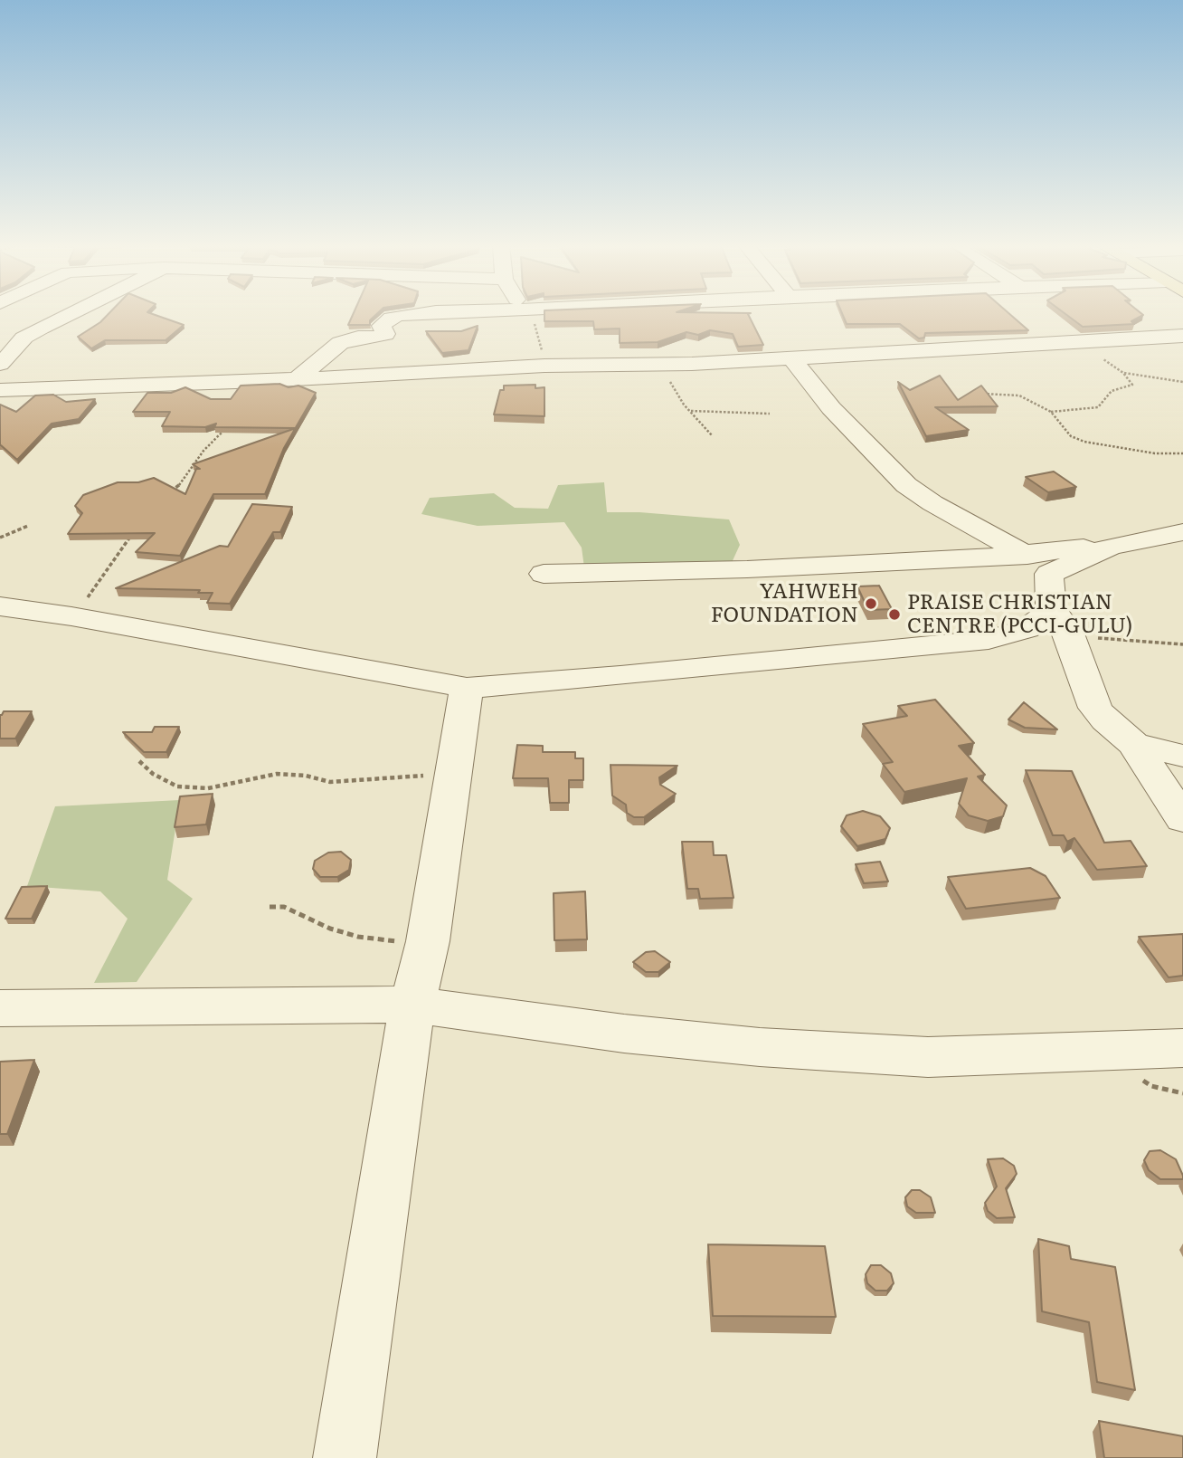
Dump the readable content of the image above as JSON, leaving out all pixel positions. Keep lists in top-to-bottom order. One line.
{"places":["YAHWEH FOUNDATION","PRAISE CHRISTIAN CENTRE (PCCI-GULU)"]}
